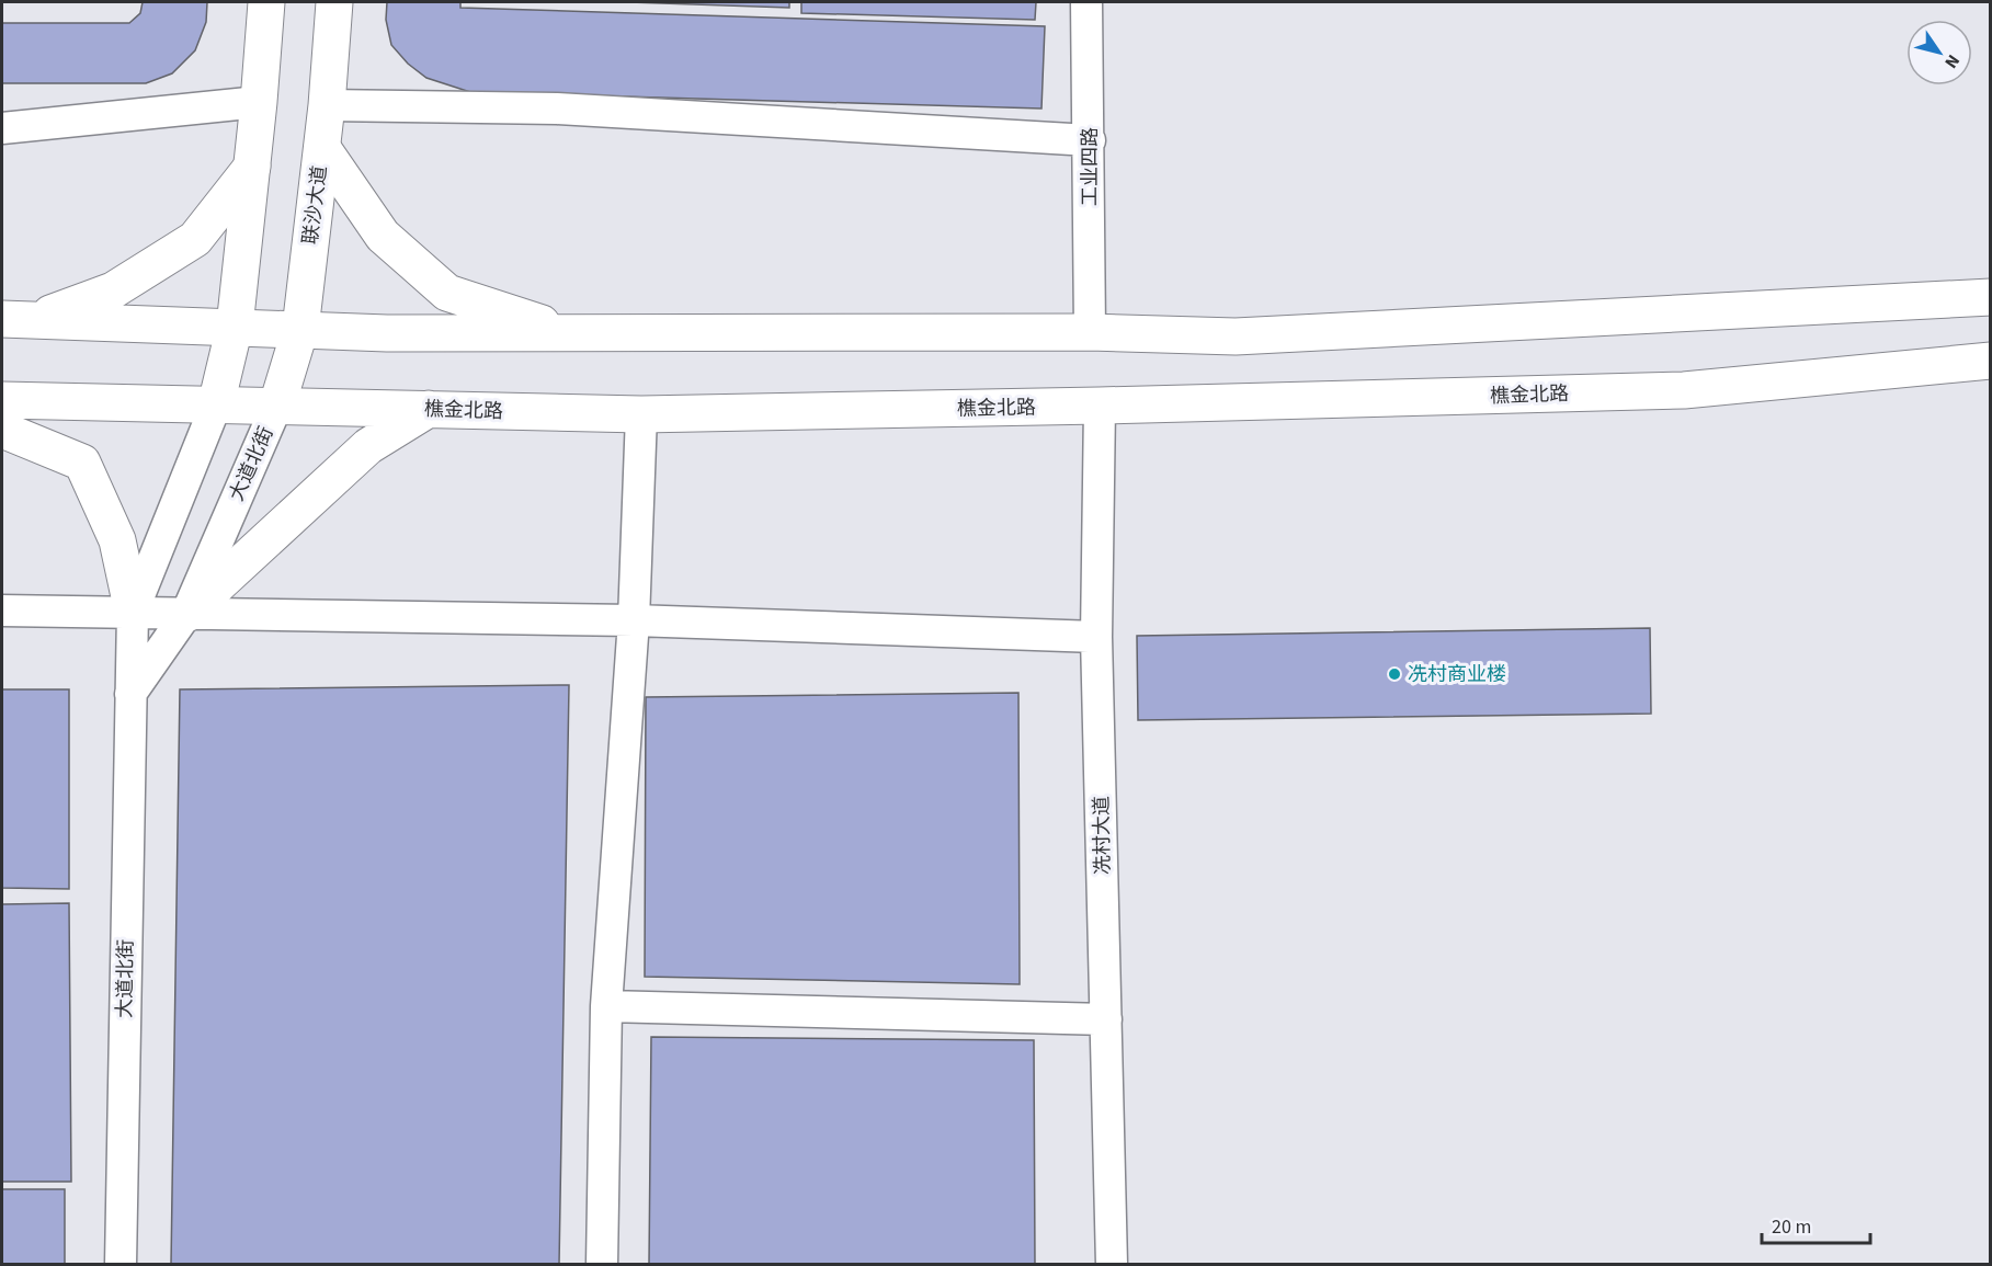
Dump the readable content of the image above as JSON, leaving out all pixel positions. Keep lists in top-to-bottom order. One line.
{"streets":{"main road":["联沙大道","樵金北路"],"street":["工业四路","大道北街","冼村大道"]},"crossings":[["联沙大道","樵金北路"],["联沙大道","大道北街"],["樵金北路","大道北街"],["樵金北路","冼村大道"]],"places":["冼村商业楼"],"scale_bar":"20 m","north":"bottom right"}
